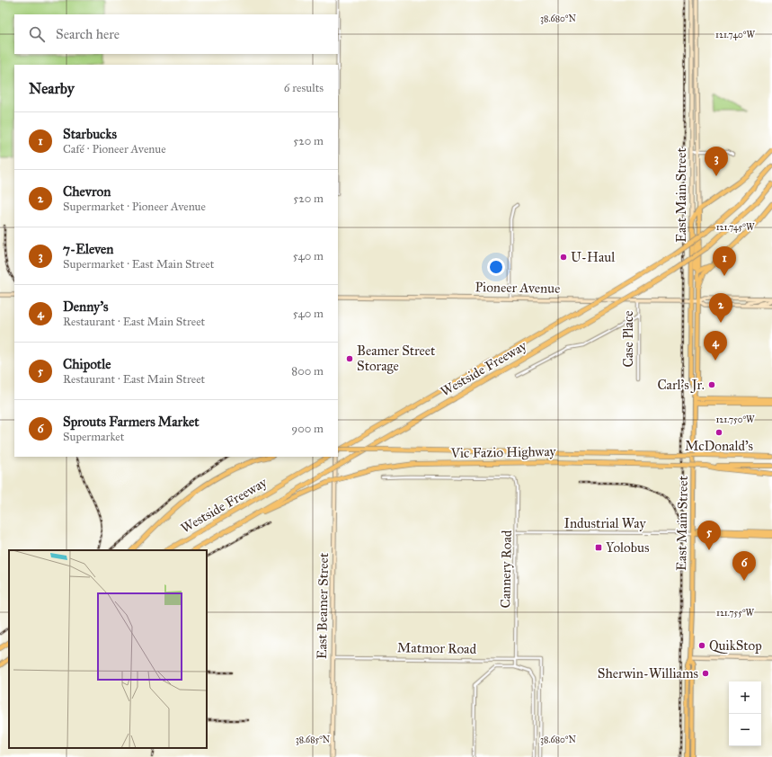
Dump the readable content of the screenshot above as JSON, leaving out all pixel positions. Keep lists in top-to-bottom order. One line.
{"streets":{"highway":["Westside Freeway","Vic Fazio Highway"],"main road":["East Main Street"],"street":["Pioneer Avenue","Case Place","Industrial Way","Cannery Road","East Beamer Street","Matmor Road"]},"crossings":[["East Main Street","Pioneer Avenue"],["East Main Street","Industrial Way"],["Pioneer Avenue","Case Place"],["Westside Freeway","Vic Fazio Highway"],["Industrial Way","Cannery Road"],["Cannery Road","Matmor Road"],["East Beamer Street","Matmor Road"]],"places":{"other":["U-Haul","Beamer Street Storage","Carl's Jr.","McDonald's","QuikStop","Sherwin-Williams"],"transit":["Yolobus"]},"page":{"search":"Search here","heading":["Nearby","6 results"],"list":[{"mark":"1","name":"Starbucks","note":"Café · Pioneer Avenue","value":"520 m"},{"mark":"2","name":"Chevron","note":"Supermarket · Pioneer Avenue","value":"520 m"},{"mark":"3","name":"7-Eleven","note":"Supermarket · East Main Street","value":"540 m"},{"mark":"4","name":"Denny's","note":"Restaurant · East Main Street","value":"540 m"},{"mark":"5","name":"Chipotle","note":"Restaurant · East Main Street","value":"800 m"},{"mark":"6","name":"Sprouts Farmers Market","note":"Supermarket","value":"900 m"}],"pins":["3","1","2","4","5","6"],"map_buttons":["+","−"]},"coordinates":["38.680°N","121.740°W","121.745°W","121.750°W","121.755°W","38.685°N"]}
